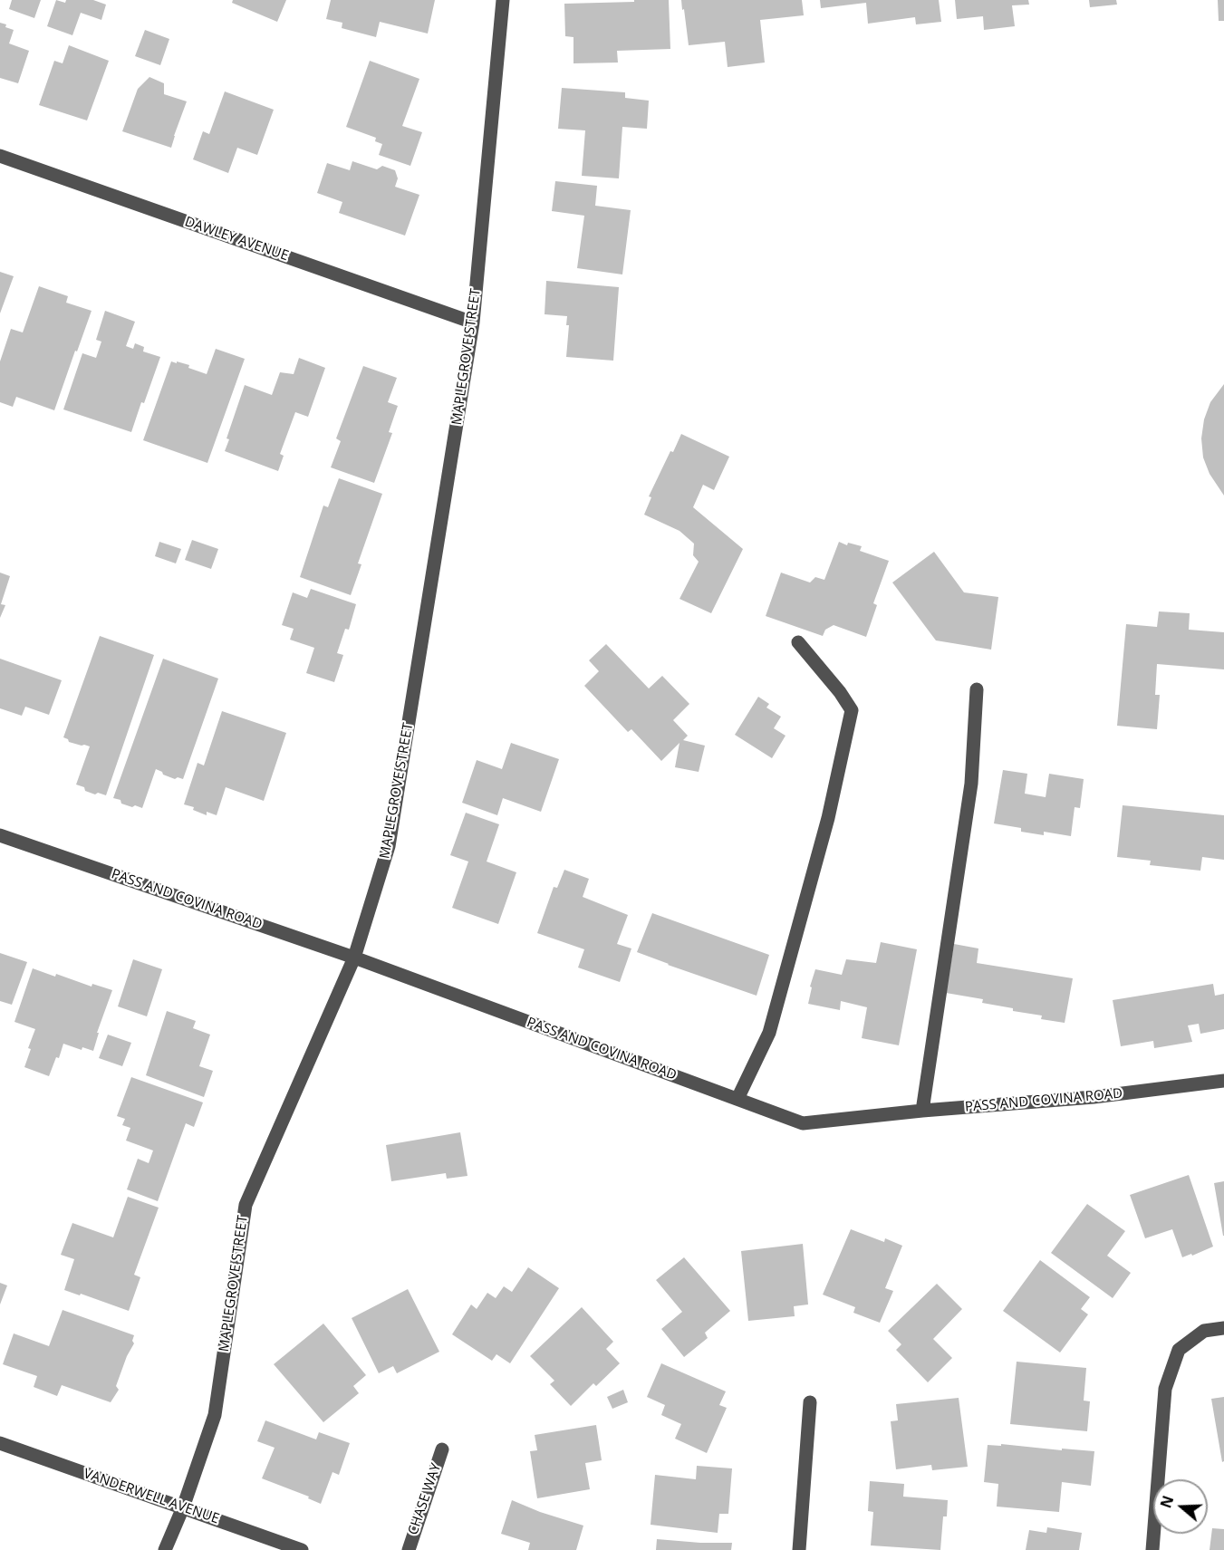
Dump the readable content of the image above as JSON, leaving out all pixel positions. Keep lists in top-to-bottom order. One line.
{"streets":{"street":["DAWLEY AVENUE","MAPLEGROVE STREET","PASS AND COVINA ROAD","VANDERWELL AVENUE","CHASE WAY"]},"crossings":[["DAWLEY AVENUE","MAPLEGROVE STREET"],["MAPLEGROVE STREET","PASS AND COVINA ROAD"],["MAPLEGROVE STREET","VANDERWELL AVENUE"]],"north":"left"}
